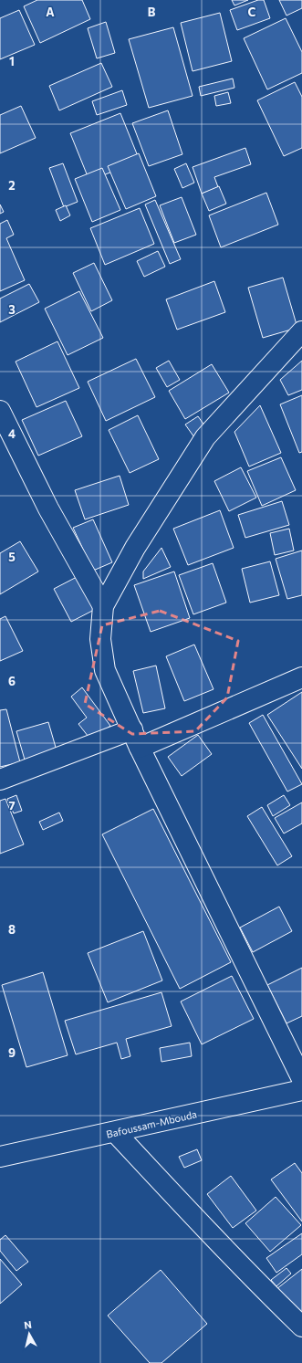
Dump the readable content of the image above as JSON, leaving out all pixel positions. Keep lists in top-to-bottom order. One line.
{"streets":{"main road":["Bafoussam-Mbouda"]},"north":"top","grid":{"columns":["A","B","C"],"rows":["1","2","3","4","5","6","7","8","9"]}}
